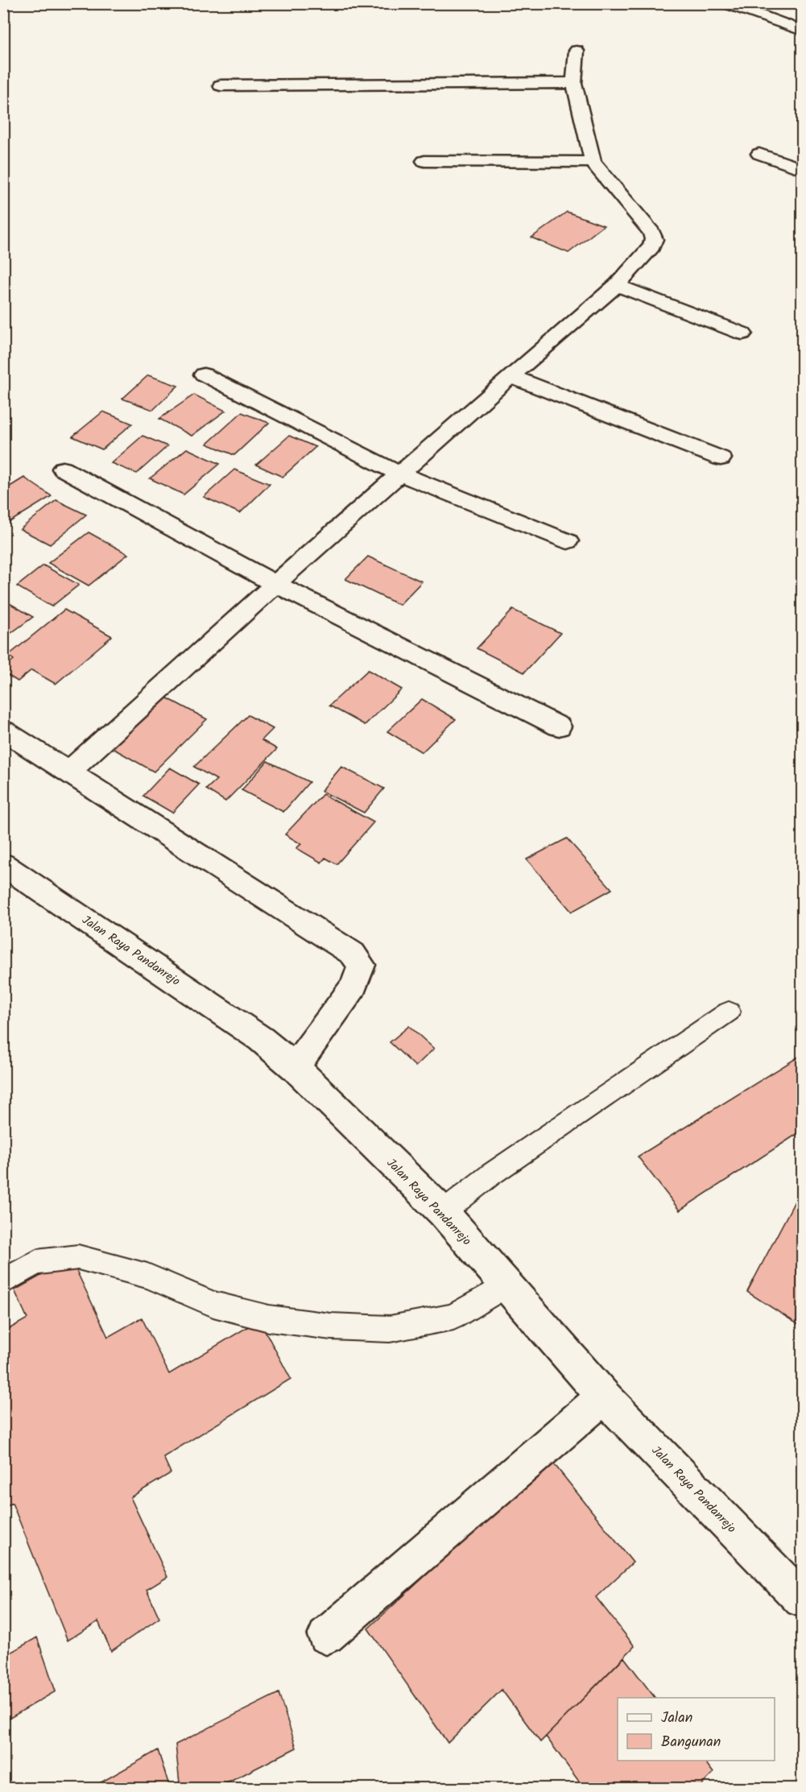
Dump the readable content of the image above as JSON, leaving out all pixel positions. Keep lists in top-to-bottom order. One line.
{"streets":{"street":["Jalan Raya Pandanrejo"]},"legend":["Jalan","Bangunan"]}
